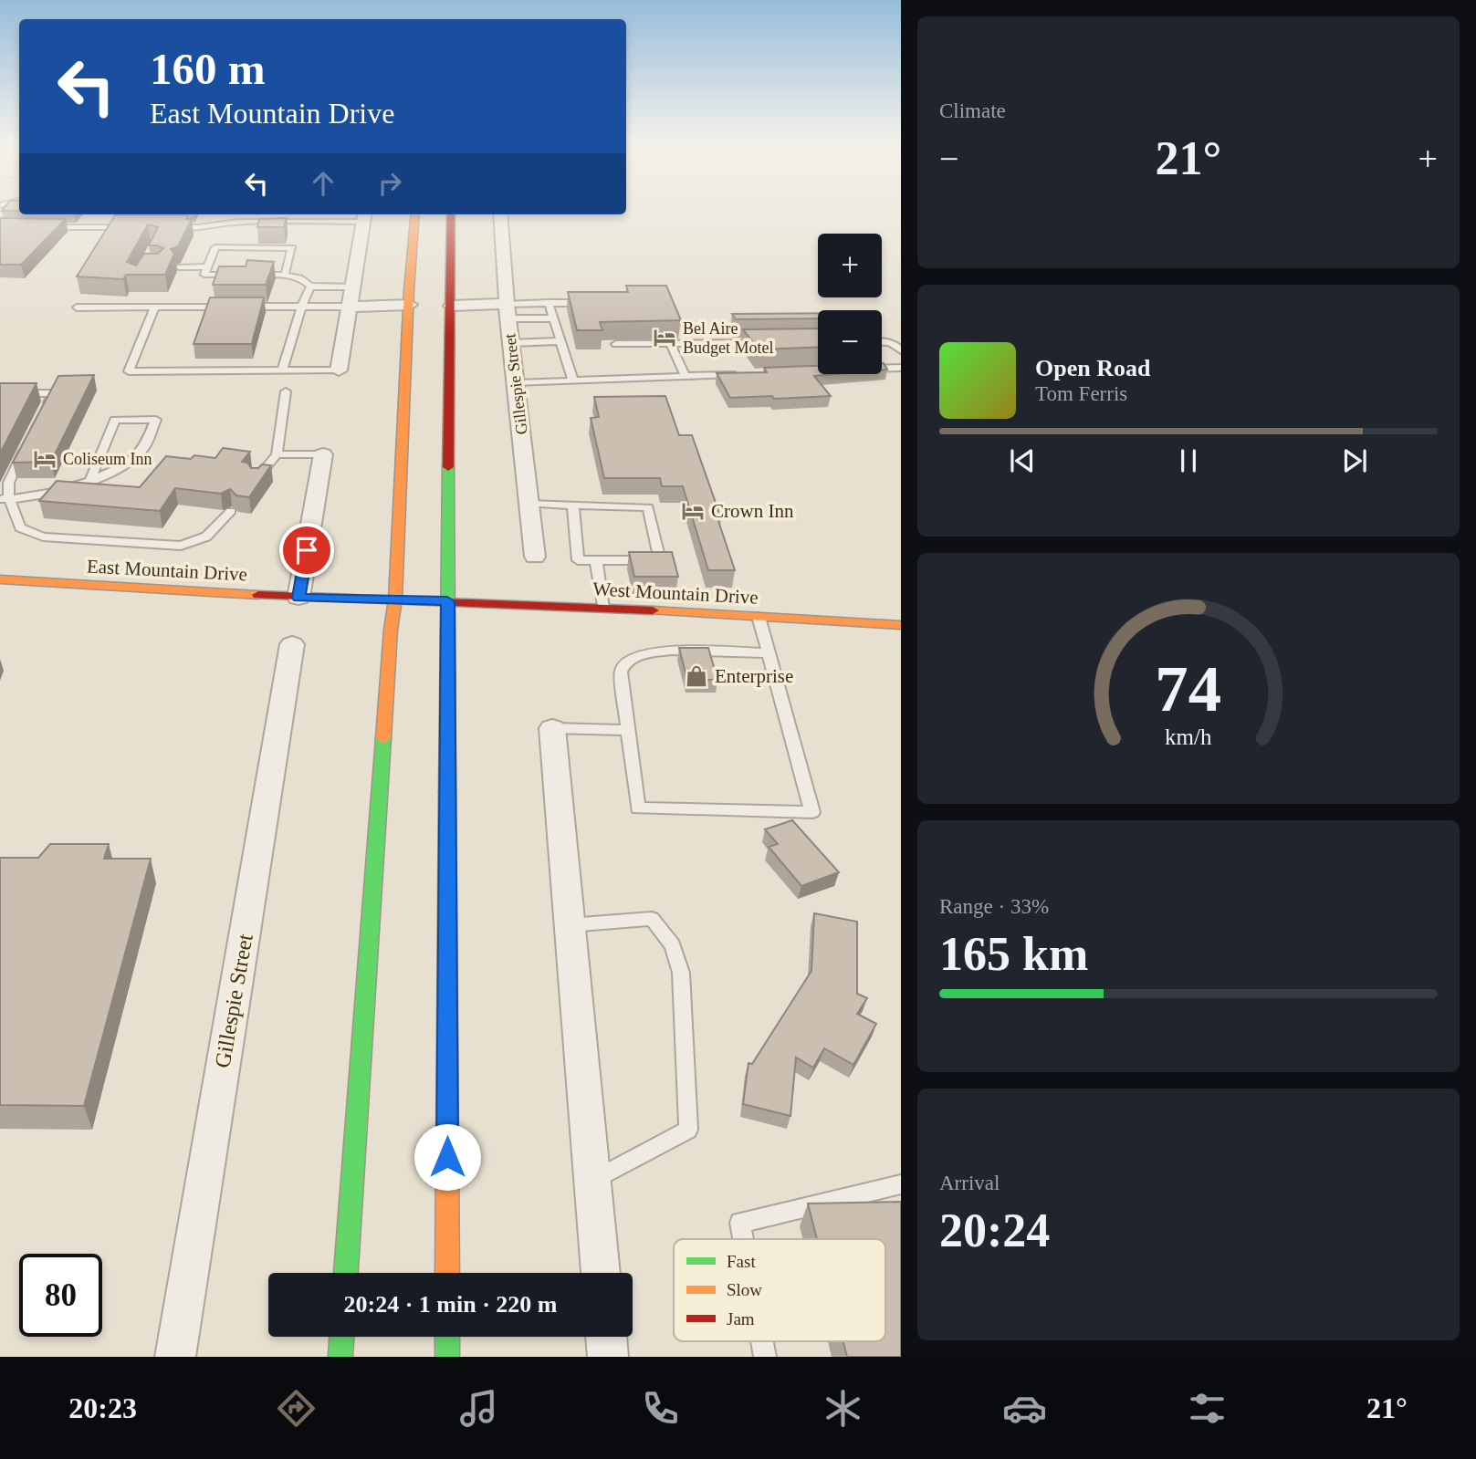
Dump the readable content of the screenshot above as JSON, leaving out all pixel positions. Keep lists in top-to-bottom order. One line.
{"streets":{"main road":["East Mountain Drive","West Mountain Drive"],"street":["Gillespie Street"]},"crossings":[["East Mountain Drive","West Mountain Drive"]],"places":{"hotel":["Bel Aire Budget Motel","Coliseum Inn","Crown Inn"],"shop":["Enterprise"]},"legend":["Fast","Slow","Jam"],"page":{"tile":["Climate",["Range · 33%","165 km"],["Arrival","20:24"]],"turn":["160 m","East Mountain Drive"],"heat":["−","21°","+"],"map_buttons":["+","−"],"song":["Open Road","Tom Ferris"],"limit":"80","trip":"20:24 · 1 min · 220 m","tabs":["20:23","21°"],"gauge":["74","km/h"]}}
